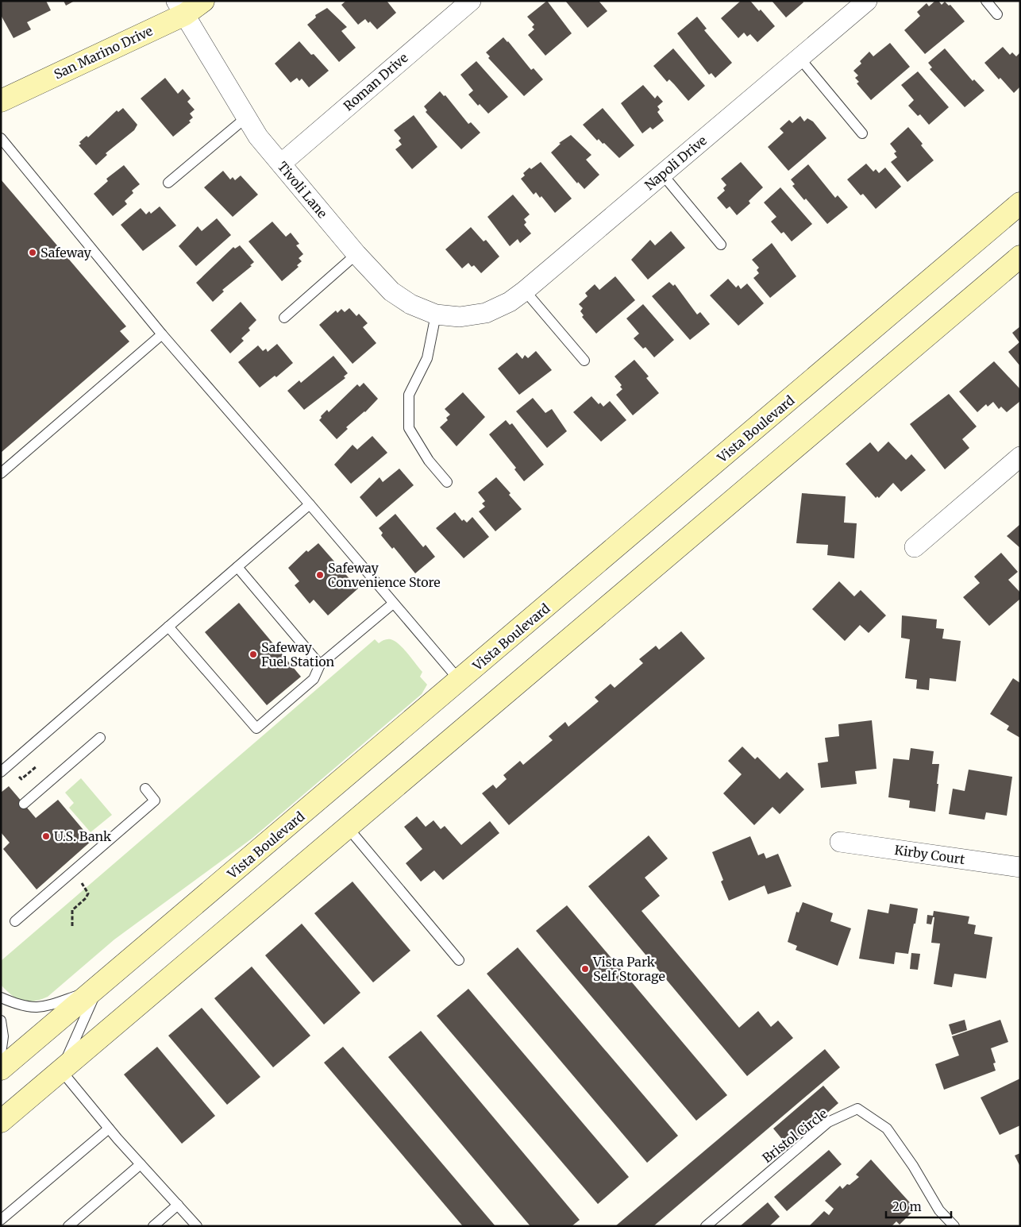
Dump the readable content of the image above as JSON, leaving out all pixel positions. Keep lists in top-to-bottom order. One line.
{"streets":{"main road":["San Marino Drive","Vista Boulevard"],"street":["Roman Drive","Napoli Drive","Tivoli Lane","Kirby Court"],"lane":["Bristol Circle"]},"crossings":[["San Marino Drive","Tivoli Lane"],["Roman Drive","Tivoli Lane"],["Napoli Drive","Tivoli Lane"]],"places":["Safeway","Safeway Convenience Store","Safeway Fuel Station","U.S. Bank","Vista Park Self Storage"],"scale_bar":"20 m"}
